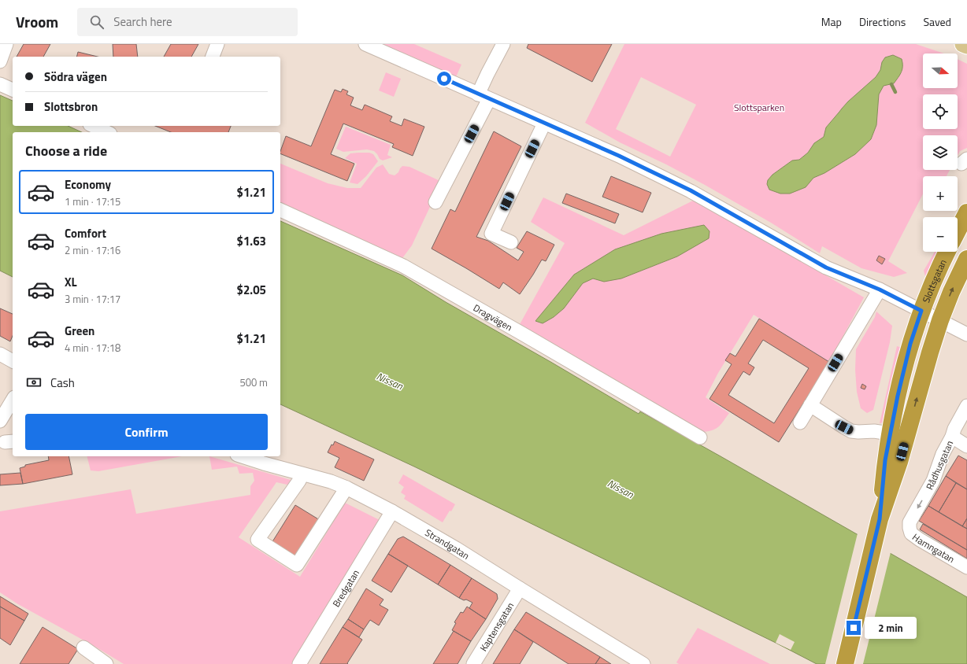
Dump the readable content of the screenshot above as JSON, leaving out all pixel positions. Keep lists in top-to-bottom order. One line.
{"streets":{"highway":["Slottsgatan"],"street":["Dragvägen","Rådhusgatan","Strandgatan","Hamngatan","Bredgatan","Kaptensgatan"]},"crossings":[["Rådhusgatan","Hamngatan"],["Strandgatan","Bredgatan"],["Strandgatan","Kaptensgatan"]],"one_way":["Rådhusgatan"],"water":["Nissan"],"parks":["Slottsparken"],"north":"right","page":{"header":"Vroom","search":"Search here","nav":["Map","Directions","Saved"],"map_buttons":["+","−"],"banner":["Södra vägen","Slottsbron"],"heading":"Choose a ride","list":[{"name":"Economy","note":"1 min · 17:15","value":"$1.21"},{"name":"Comfort","note":"2 min · 17:16","value":"$1.63"},{"name":"XL","note":"3 min · 17:17","value":"$2.05"},{"name":"Green","note":"4 min · 17:18","value":"$1.21"}],"pay":["Cash","500 m"],"buttons":"Confirm","bubble":"2 min"}}
